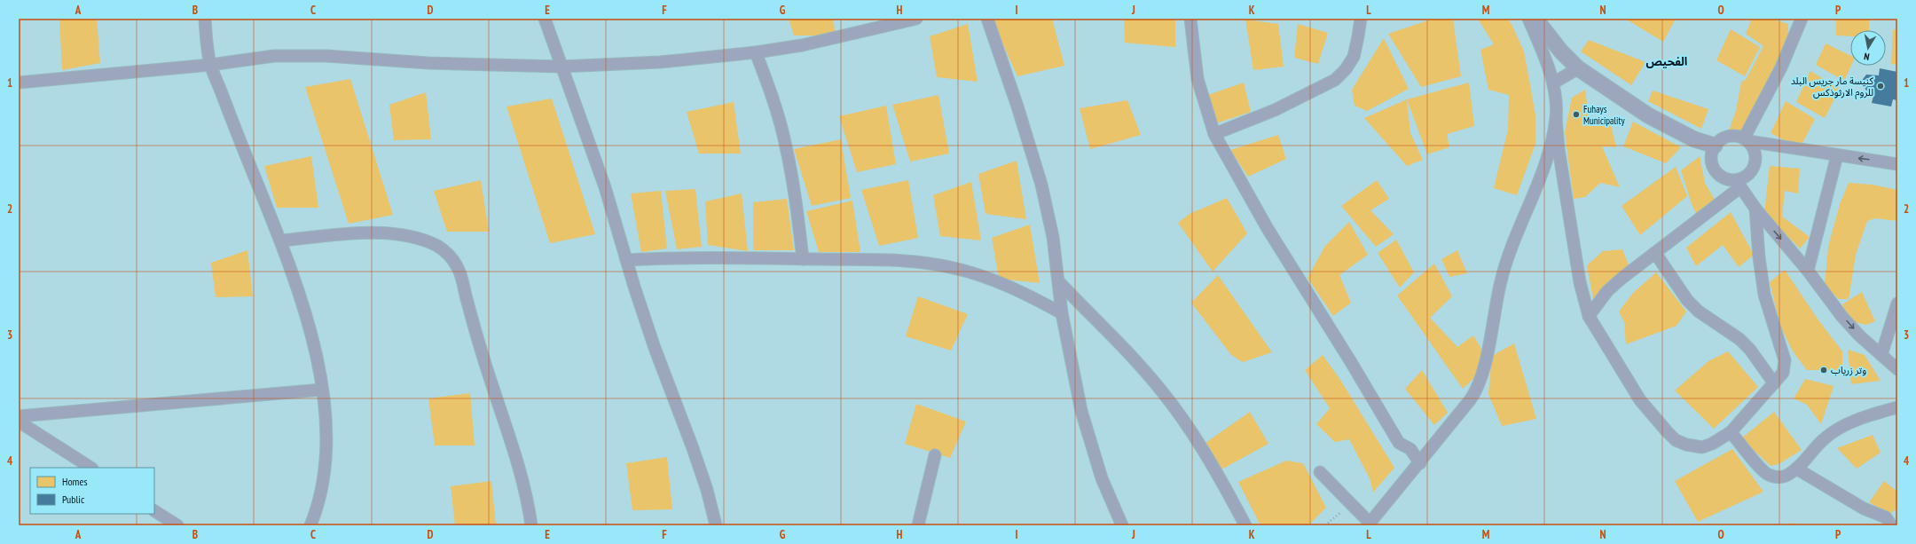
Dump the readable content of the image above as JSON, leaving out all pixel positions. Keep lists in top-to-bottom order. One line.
{"districts":["الفحيص"],"places":["كنيسة مار جريس البلد للروم الارثوذكس","Fuhays Municipality","وتر زرياب"],"legend":["Homes","Public"],"north":"bottom","grid":{"columns":["A","B","C","D","E","F","G","H","I","J","K","L","M","N","O","P"],"rows":["1","2","3","4"]}}
